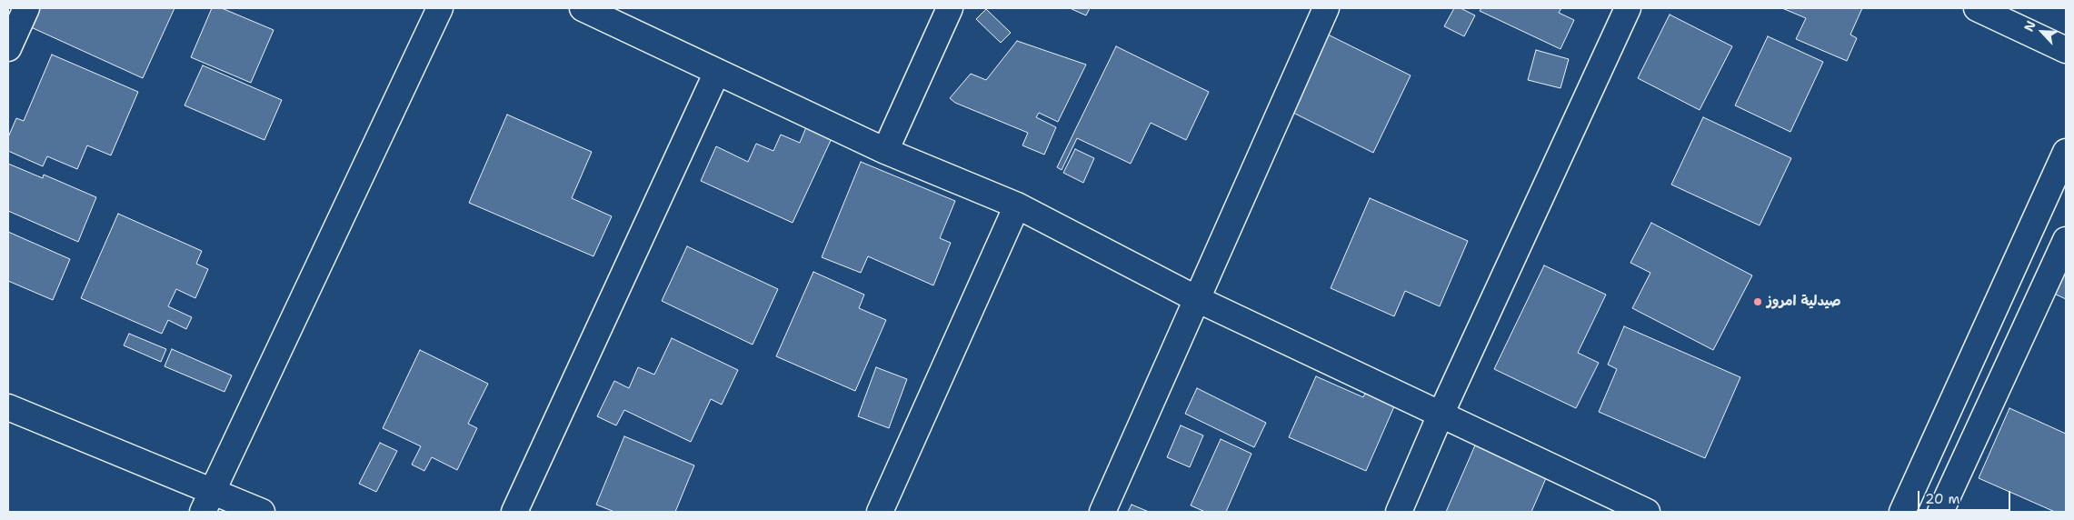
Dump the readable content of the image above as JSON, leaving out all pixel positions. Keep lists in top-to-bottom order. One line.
{"places":["صيدلية امروز"],"scale_bar":"20 m","north":"top left"}
